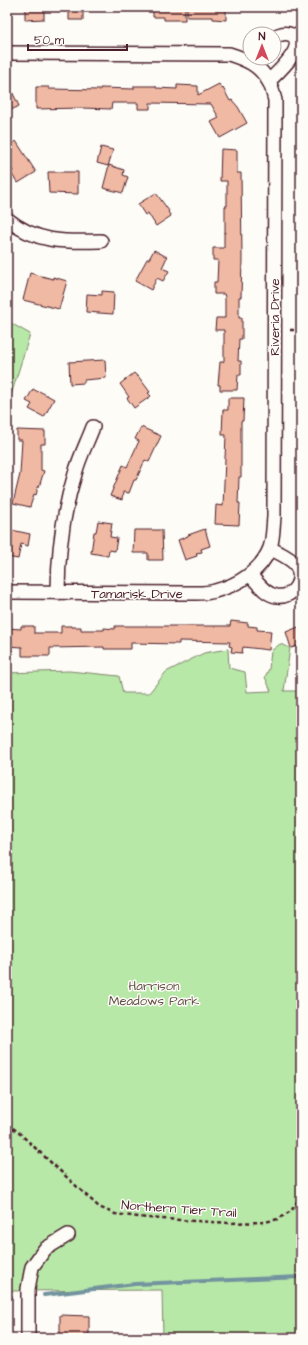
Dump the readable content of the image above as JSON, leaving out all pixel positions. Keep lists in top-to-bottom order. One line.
{"streets":{"street":["Riveria Drive","Tamarisk Drive"],"path":["Northern Tier Trail"]},"crossings":[["Riveria Drive","Tamarisk Drive"]],"parks":["Harrison Meadows Park"],"scale_bar":"50 m","north":"top"}
